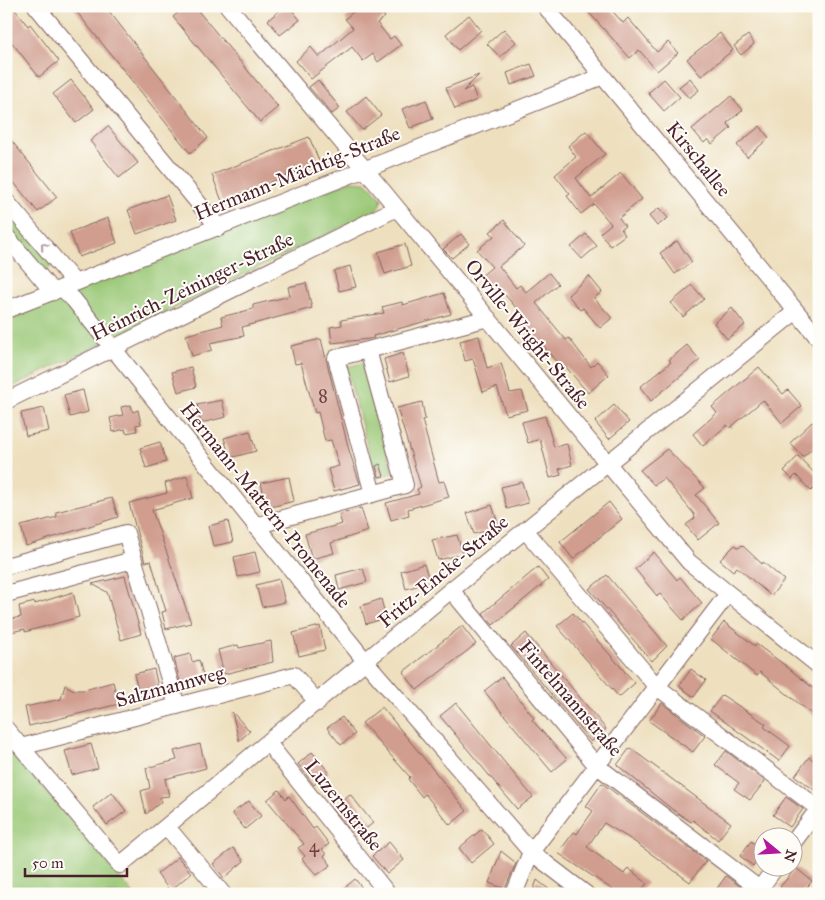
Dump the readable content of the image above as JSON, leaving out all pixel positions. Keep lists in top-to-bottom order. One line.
{"streets":{"street":["Kirschallee","Hermann-Mächtig-Straße","Heinrich-Zeininger-Straße","Orville-Wright-Straße","Hermann-Mattern-Promenade","Fritz-Encke-Straße","Salzmannweg","Fintelmannstraße","Luzernstraße"]},"crossings":[["Kirschallee","Hermann-Mächtig-Straße"],["Kirschallee","Fritz-Encke-Straße"],["Hermann-Mächtig-Straße","Orville-Wright-Straße"],["Hermann-Mächtig-Straße","Hermann-Mattern-Promenade"],["Heinrich-Zeininger-Straße","Orville-Wright-Straße"],["Heinrich-Zeininger-Straße","Hermann-Mattern-Promenade"],["Orville-Wright-Straße","Fritz-Encke-Straße"],["Hermann-Mattern-Promenade","Fritz-Encke-Straße"],["Fritz-Encke-Straße","Salzmannweg"],["Fritz-Encke-Straße","Fintelmannstraße"],["Fritz-Encke-Straße","Luzernstraße"]],"house_numbers":["8","4"],"scale_bar":"50 m","north":"right"}
